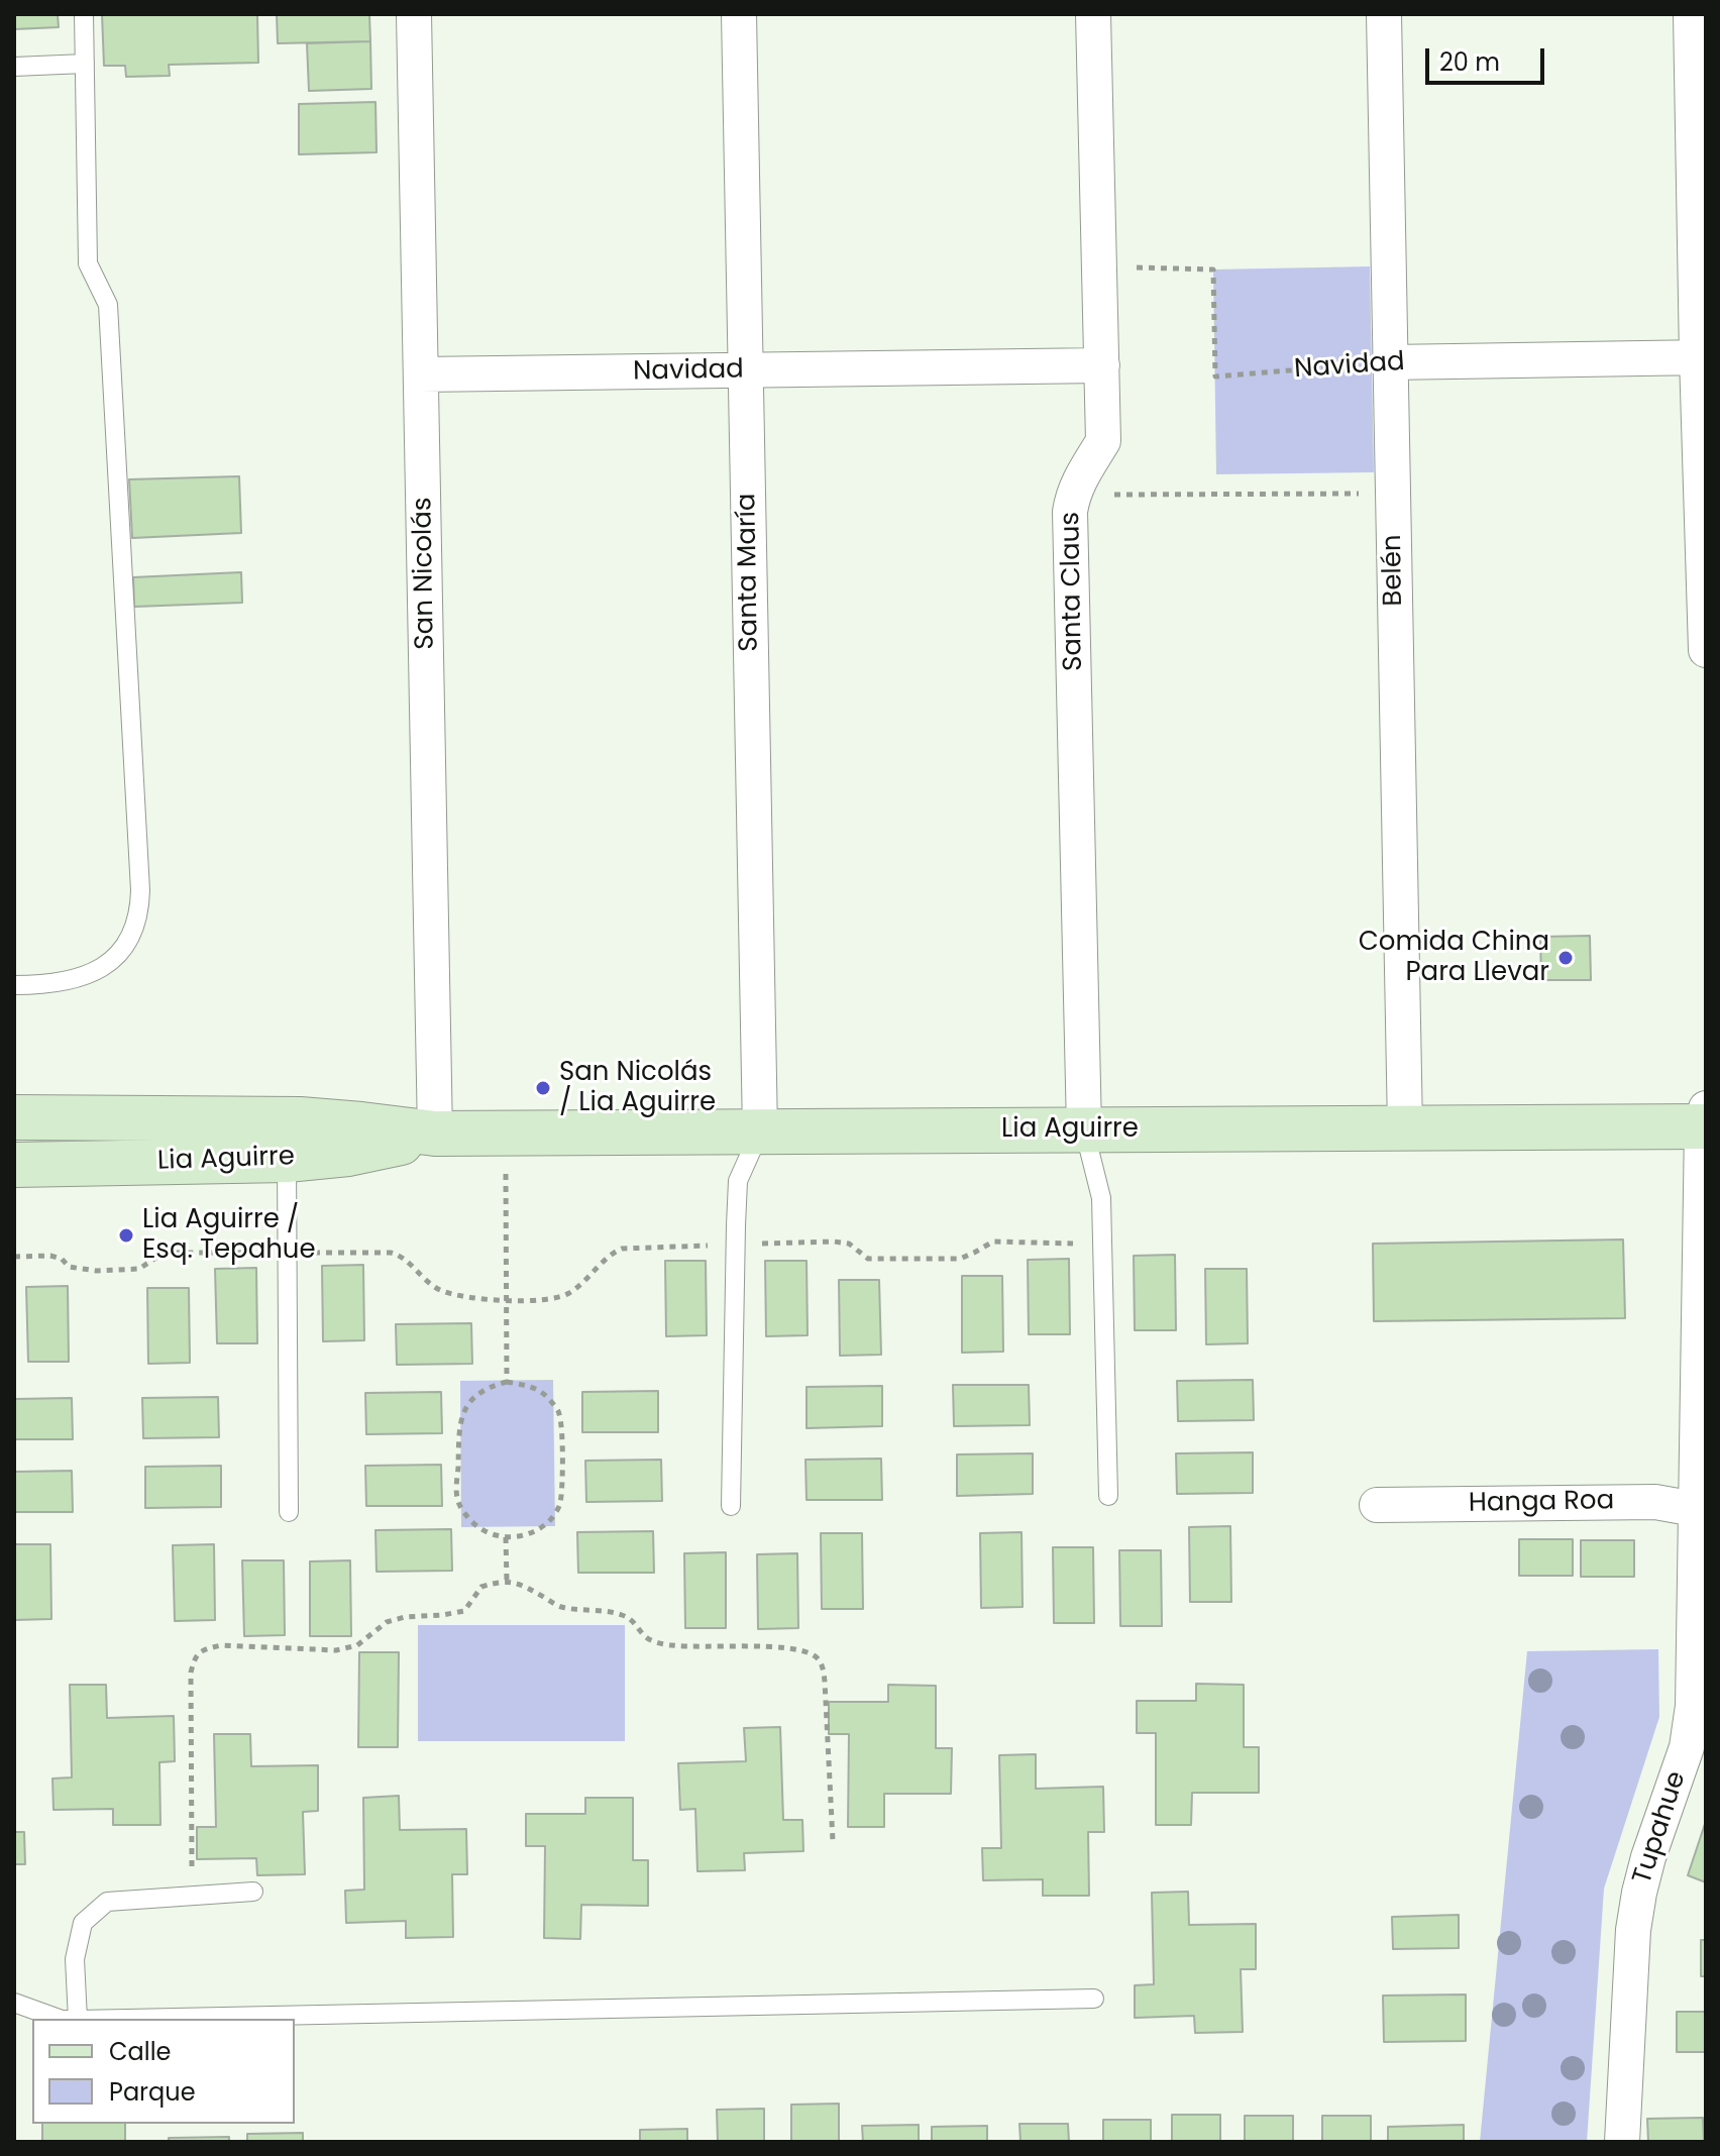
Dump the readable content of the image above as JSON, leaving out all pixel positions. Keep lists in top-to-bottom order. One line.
{"streets":{"main road":["Lia Aguirre"],"street":["Navidad","Belén","Santa María","San Nicolás","Santa Claus","Hanga Roa","Tupahue"]},"crossings":[["Navidad","Belén"],["Navidad","Santa María"],["Navidad","San Nicolás"],["Navidad","Santa Claus"],["Belén","Lia Aguirre"],["Santa María","Lia Aguirre"],["San Nicolás","Lia Aguirre"],["Santa Claus","Lia Aguirre"],["Lia Aguirre","Tupahue"],["Hanga Roa","Tupahue"]],"places":["Comida China Para Llevar","San Nicolás / Lia Aguirre","Lia Aguirre / Esq. Tepahue"],"legend":["Calle","Parque"],"scale_bar":"20 m"}
